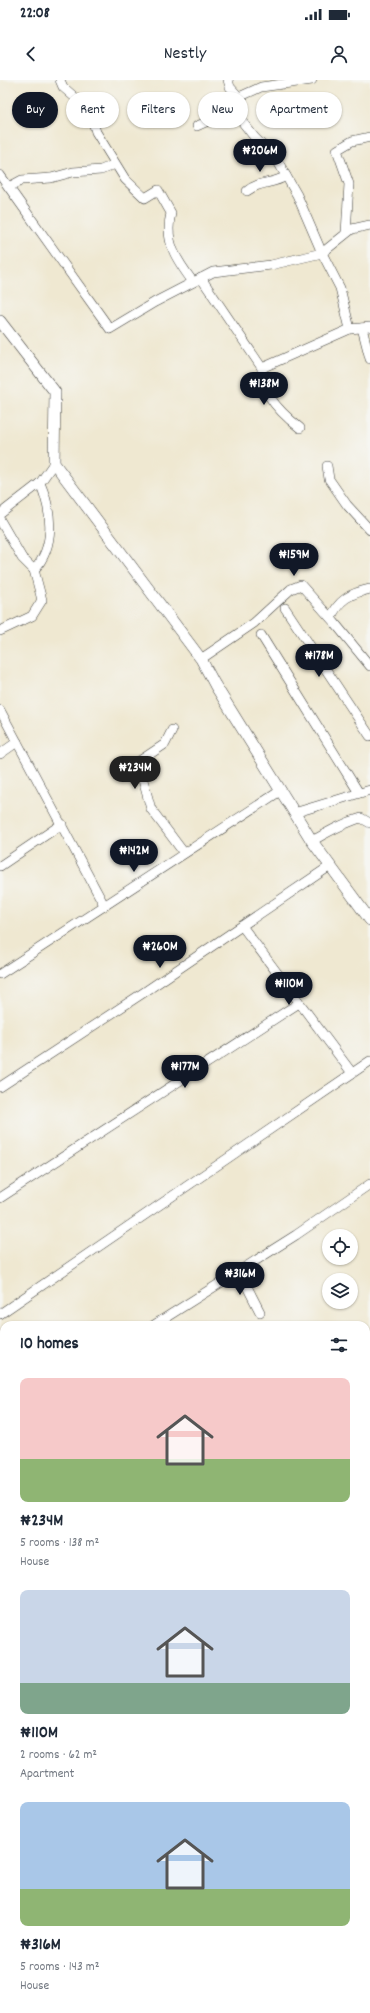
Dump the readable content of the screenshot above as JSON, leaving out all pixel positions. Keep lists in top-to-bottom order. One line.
{"page":{"status":"22:08","header":"Nestly","chip":["Buy","Rent","Filters","New","Apartment"],"price":["₦206M","₦138M","₦159M","₦178M","₦234M","₦142M","₦260M","₦110M","₦177M","₦316M"],"heading":"10 homes","list":[{"name":"₦234M","note":"5 rooms · 138 m² · House"},{"name":"₦110M","note":"2 rooms · 62 m² · Apartment"},{"name":"₦316M","note":"5 rooms · 143 m² · House"}]}}
